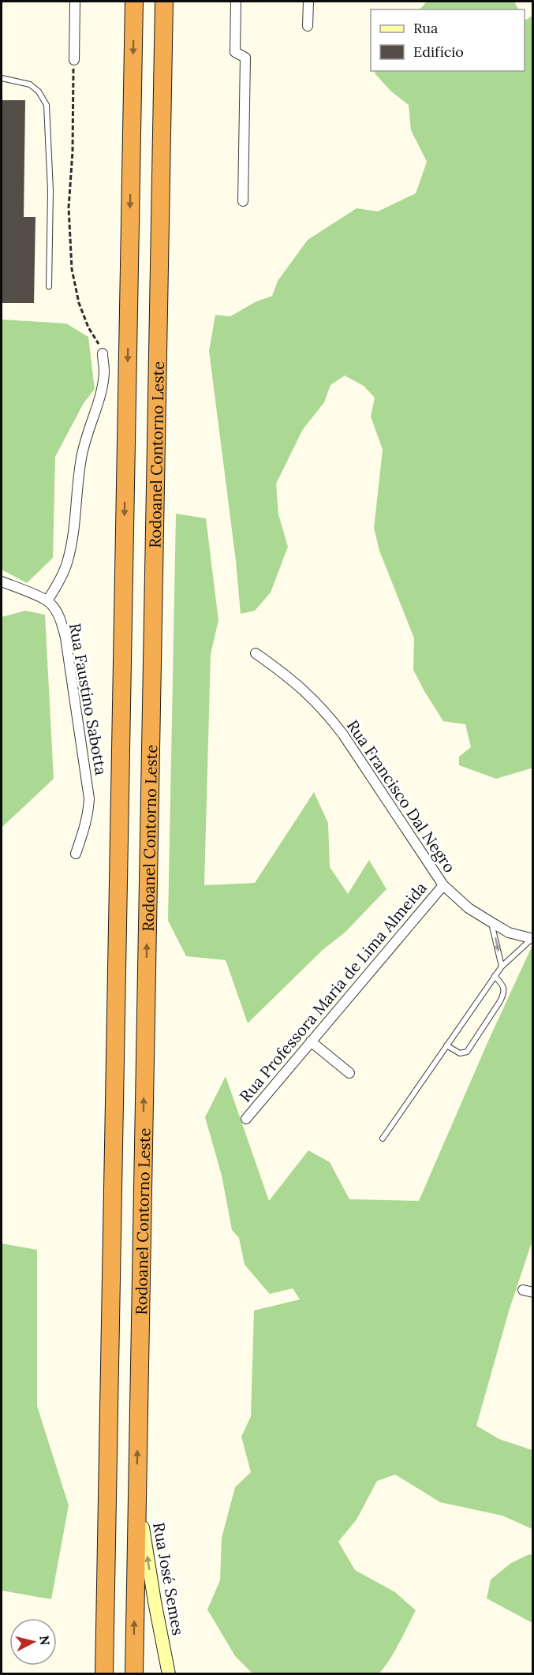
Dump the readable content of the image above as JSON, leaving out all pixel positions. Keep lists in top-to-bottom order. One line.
{"streets":{"highway":["Rodoanel Contorno Leste"],"main road":["Rua José Semes"],"street":["Rua Faustino Sabotta","Rua Francisco Dal Negro","Rua Professora Maria de Lima Almeida"]},"crossings":[["Rodoanel Contorno Leste","Rua José Semes"],["Rua Francisco Dal Negro","Rua Professora Maria de Lima Almeida"]],"one_way":["Rua José Semes"],"legend":["Rua","Edifício"],"north":"right"}
